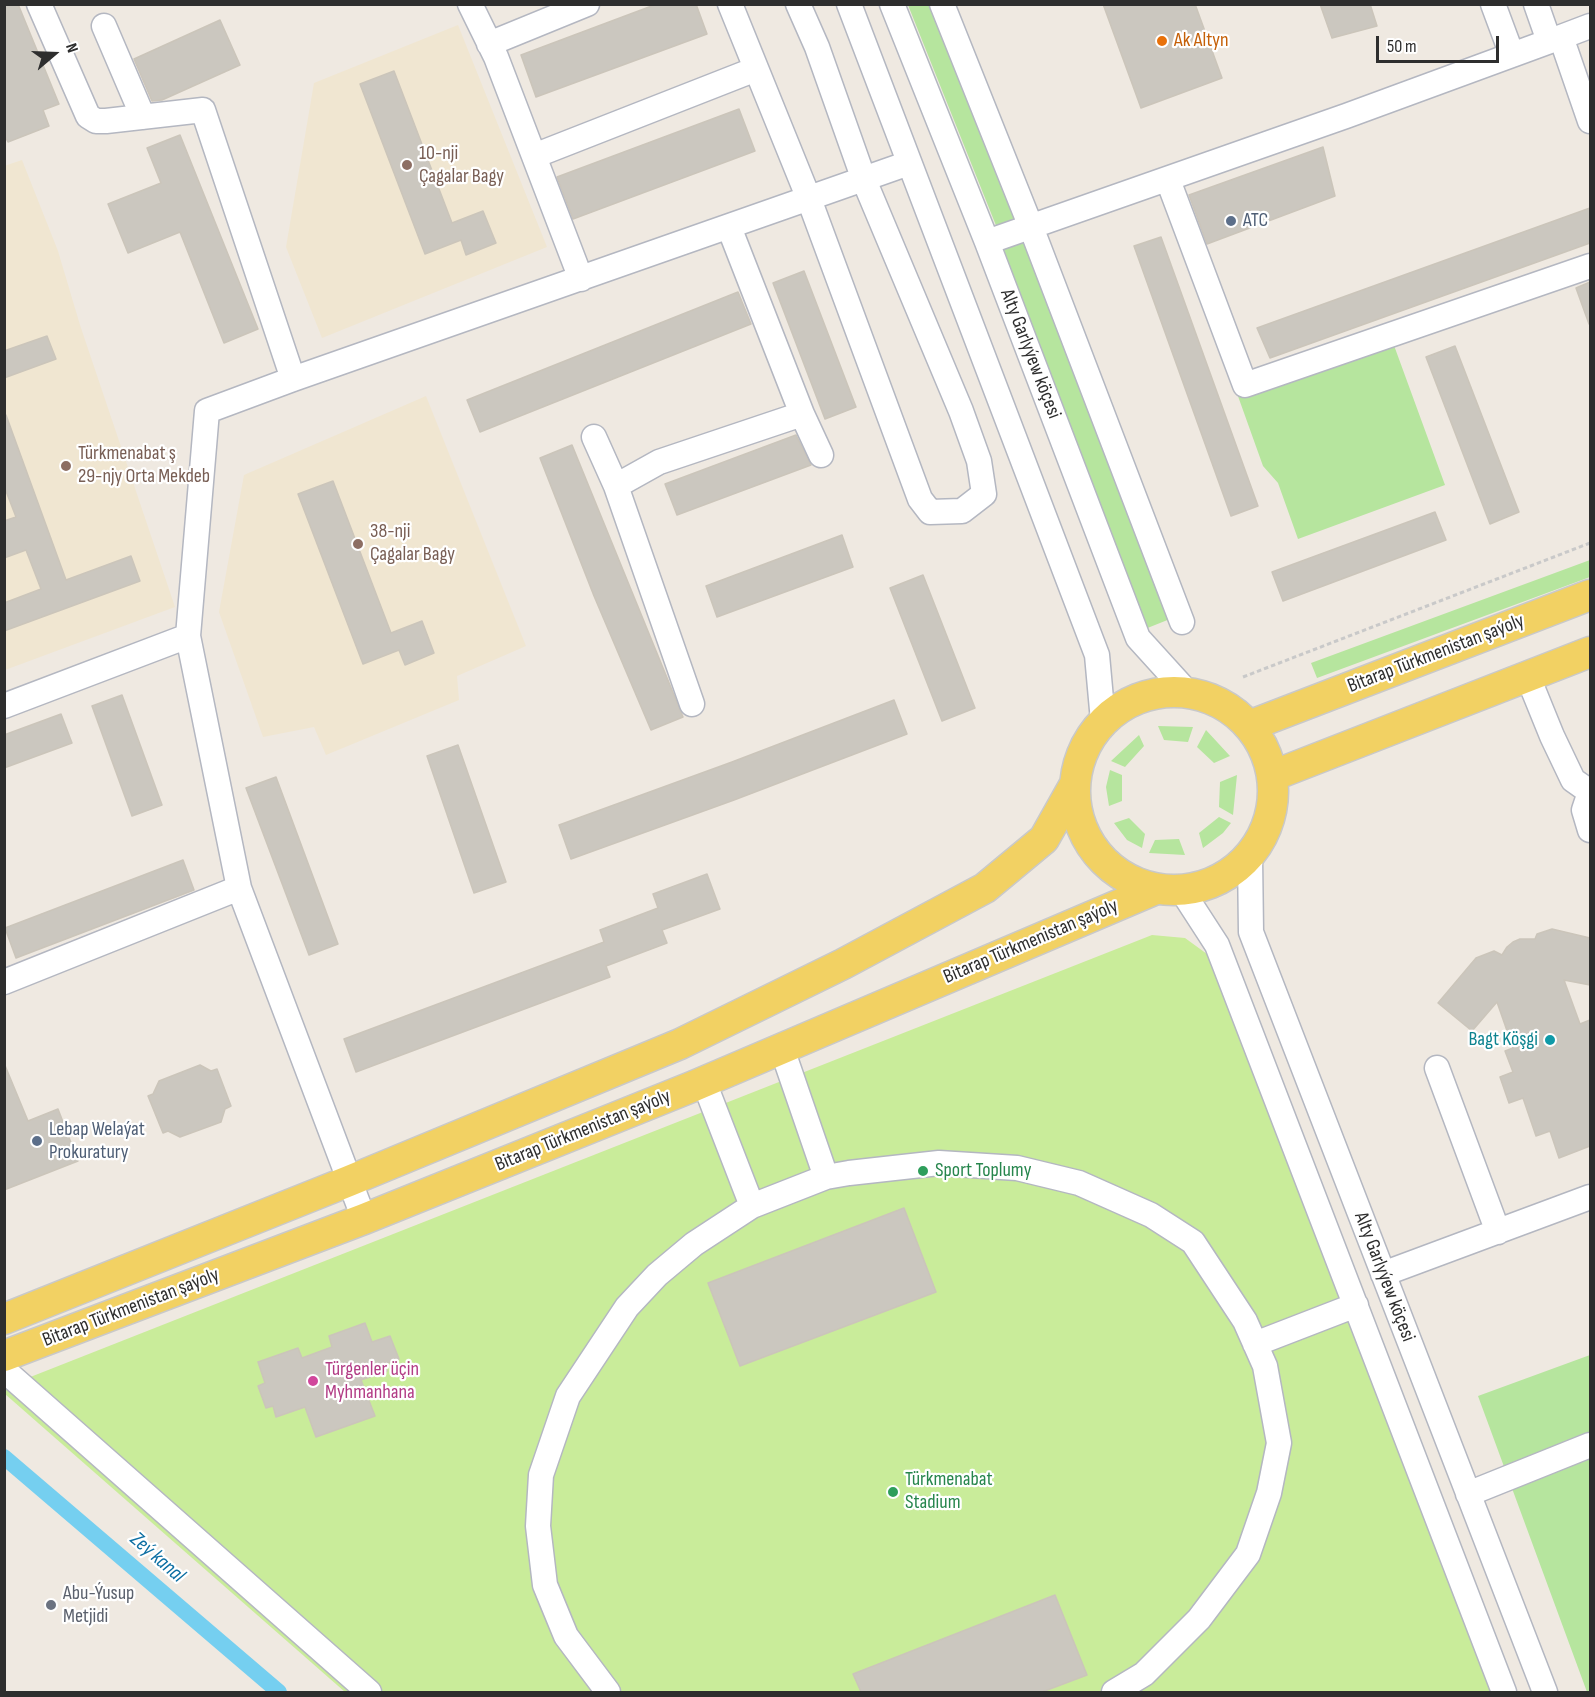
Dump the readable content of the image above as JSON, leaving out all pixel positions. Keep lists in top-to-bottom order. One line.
{"streets":{"main road":["Bitarap Türkmenistan şaýoly"],"street":["Alty Garlyýew köçesi"]},"crossings":[["Alty Garlyýew köçesi","Bitarap Türkmenistan şaýoly"]],"water":["Zeý kanal"],"places":["Ak Altyn","10-nji Çagalar Bagy","АТС","Türkmenabat ş 29-njy Orta Mekdeb","38-nji Çagalar Bagy","Bagt Köşgi","Lebap Welaýat Prokuratury","Sport Toplumy","Türgenler üçin Myhmanhana","Türkmenabat Stadium","Abu-Ýusup Metjidi"],"scale_bar":"50 m","north":"right"}
